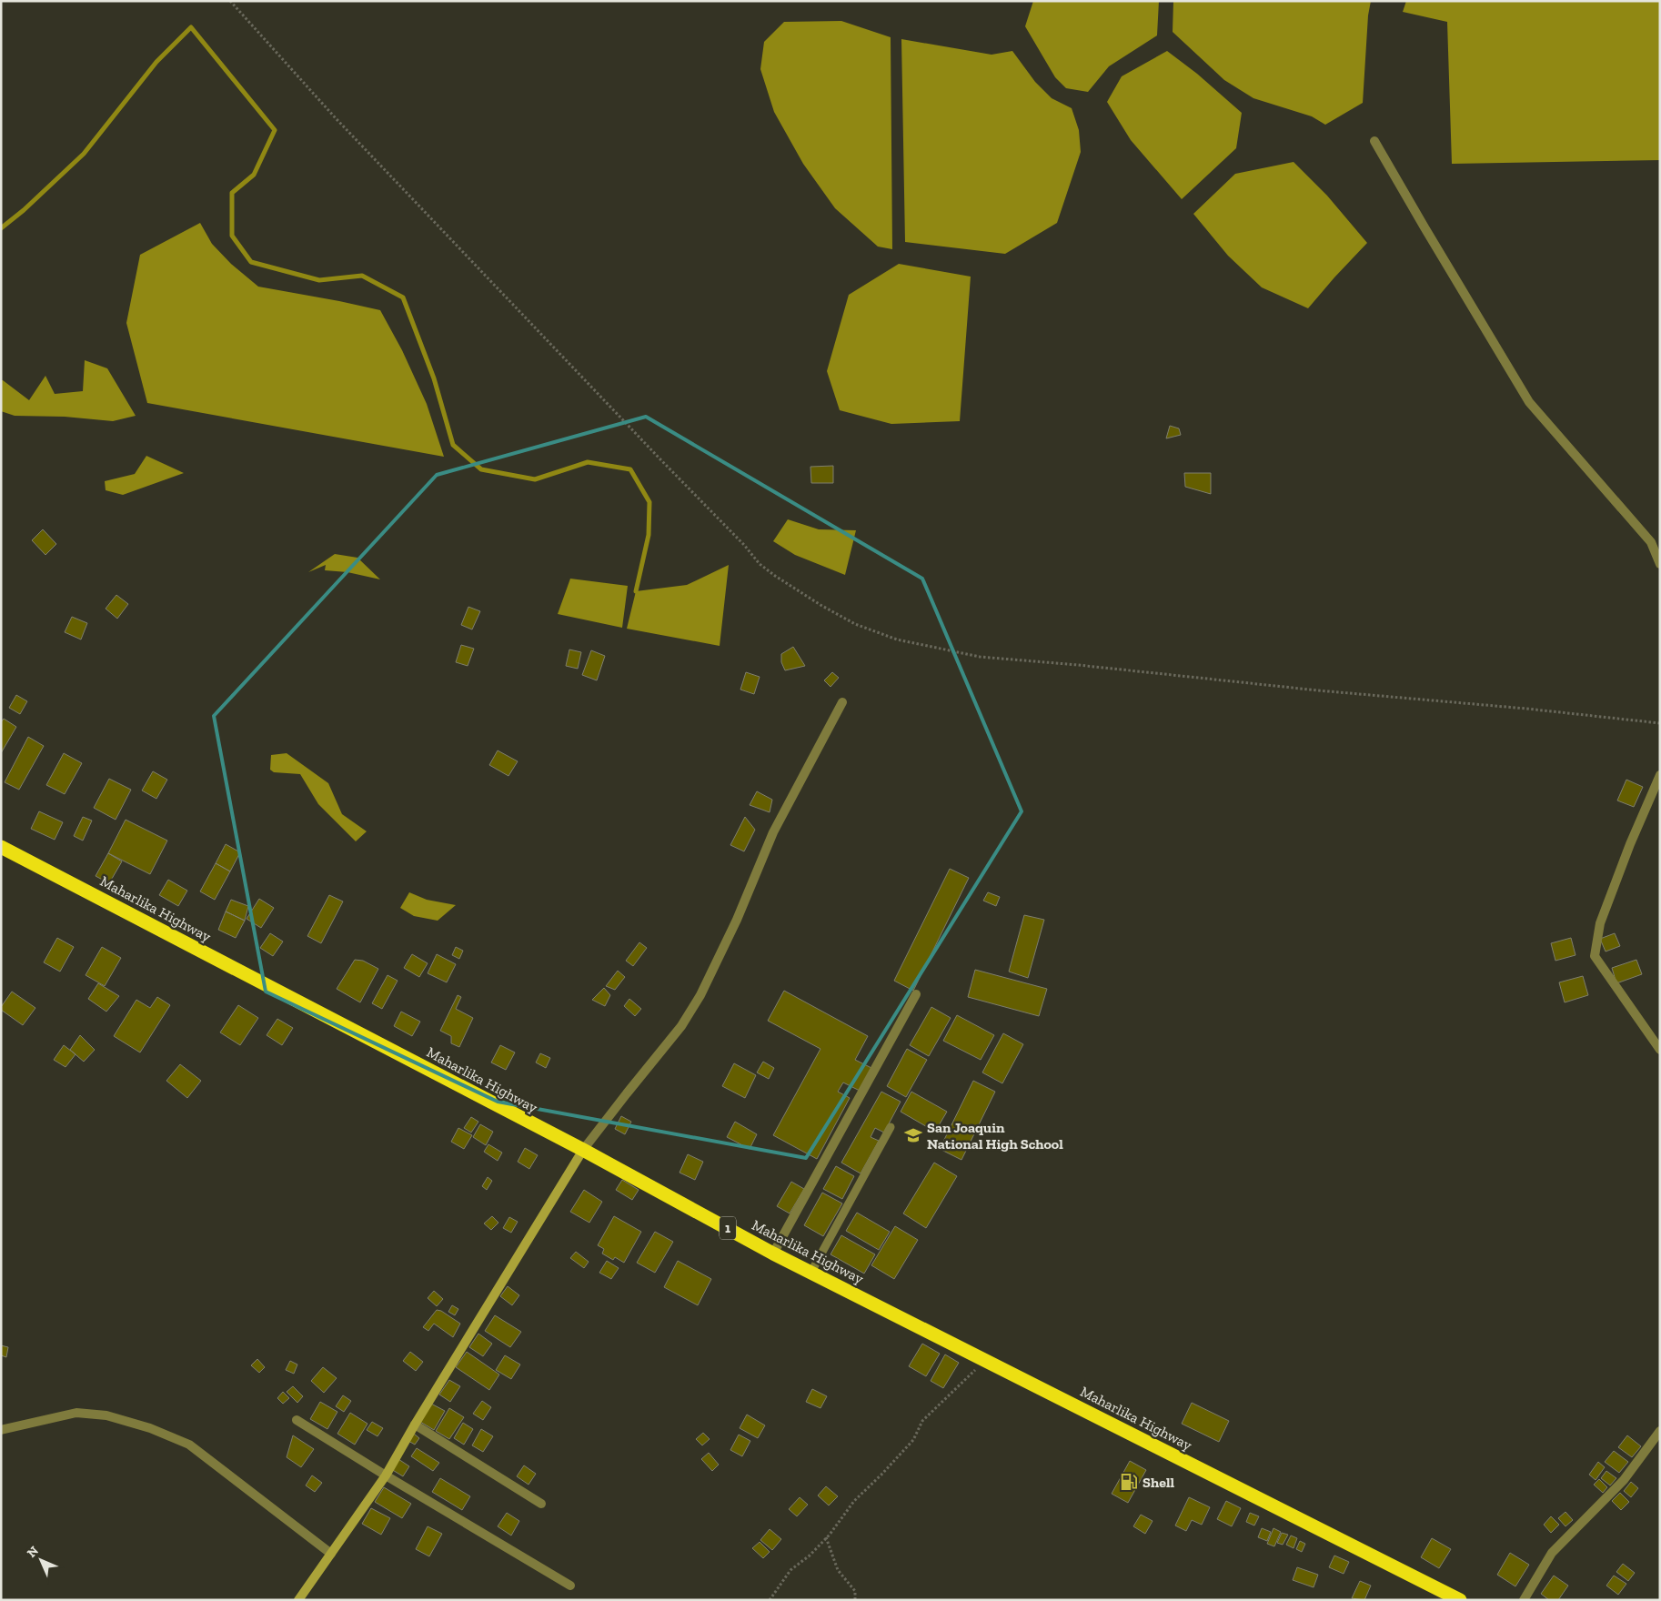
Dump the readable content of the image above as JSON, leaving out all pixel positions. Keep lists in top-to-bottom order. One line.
{"streets":{"highway":["Maharlika Highway","1"]},"places":{"school or university":["San Joaquin National High School"],"fuel station":["Shell"]},"north":"top left"}
